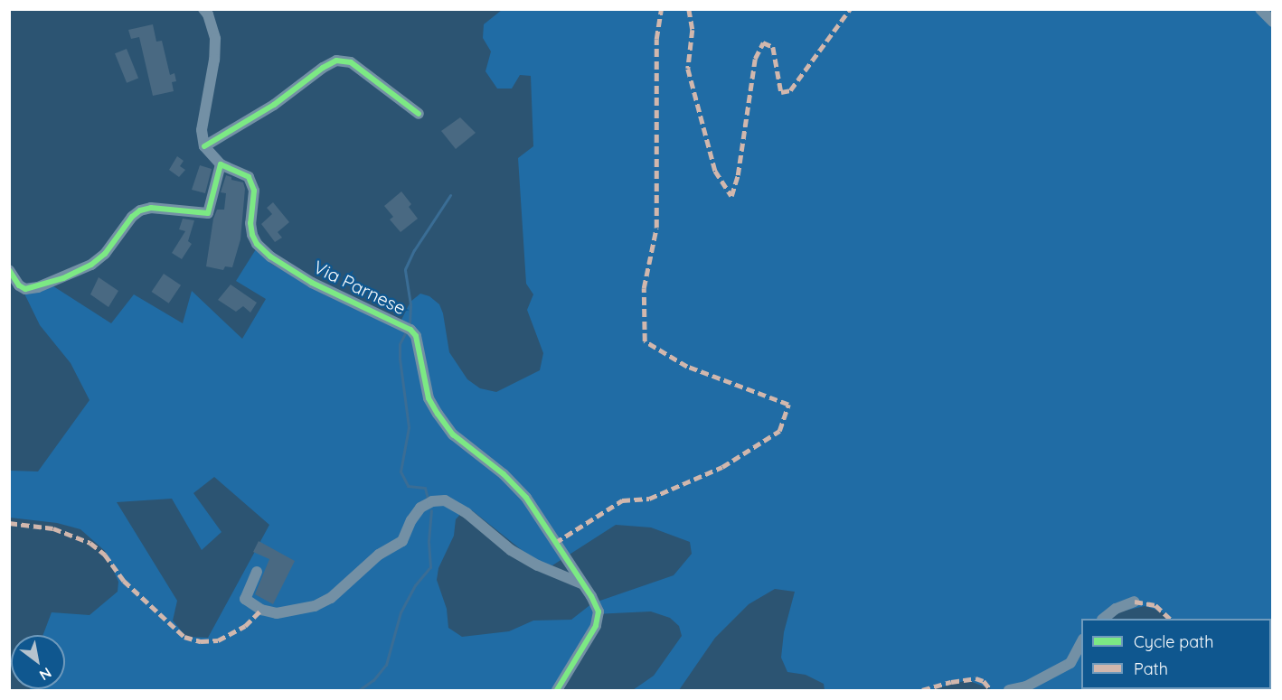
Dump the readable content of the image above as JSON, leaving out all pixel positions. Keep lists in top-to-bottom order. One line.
{"streets":{"street":["Via Parnese"]},"legend":["Cycle path","Path"],"north":"bottom right"}
